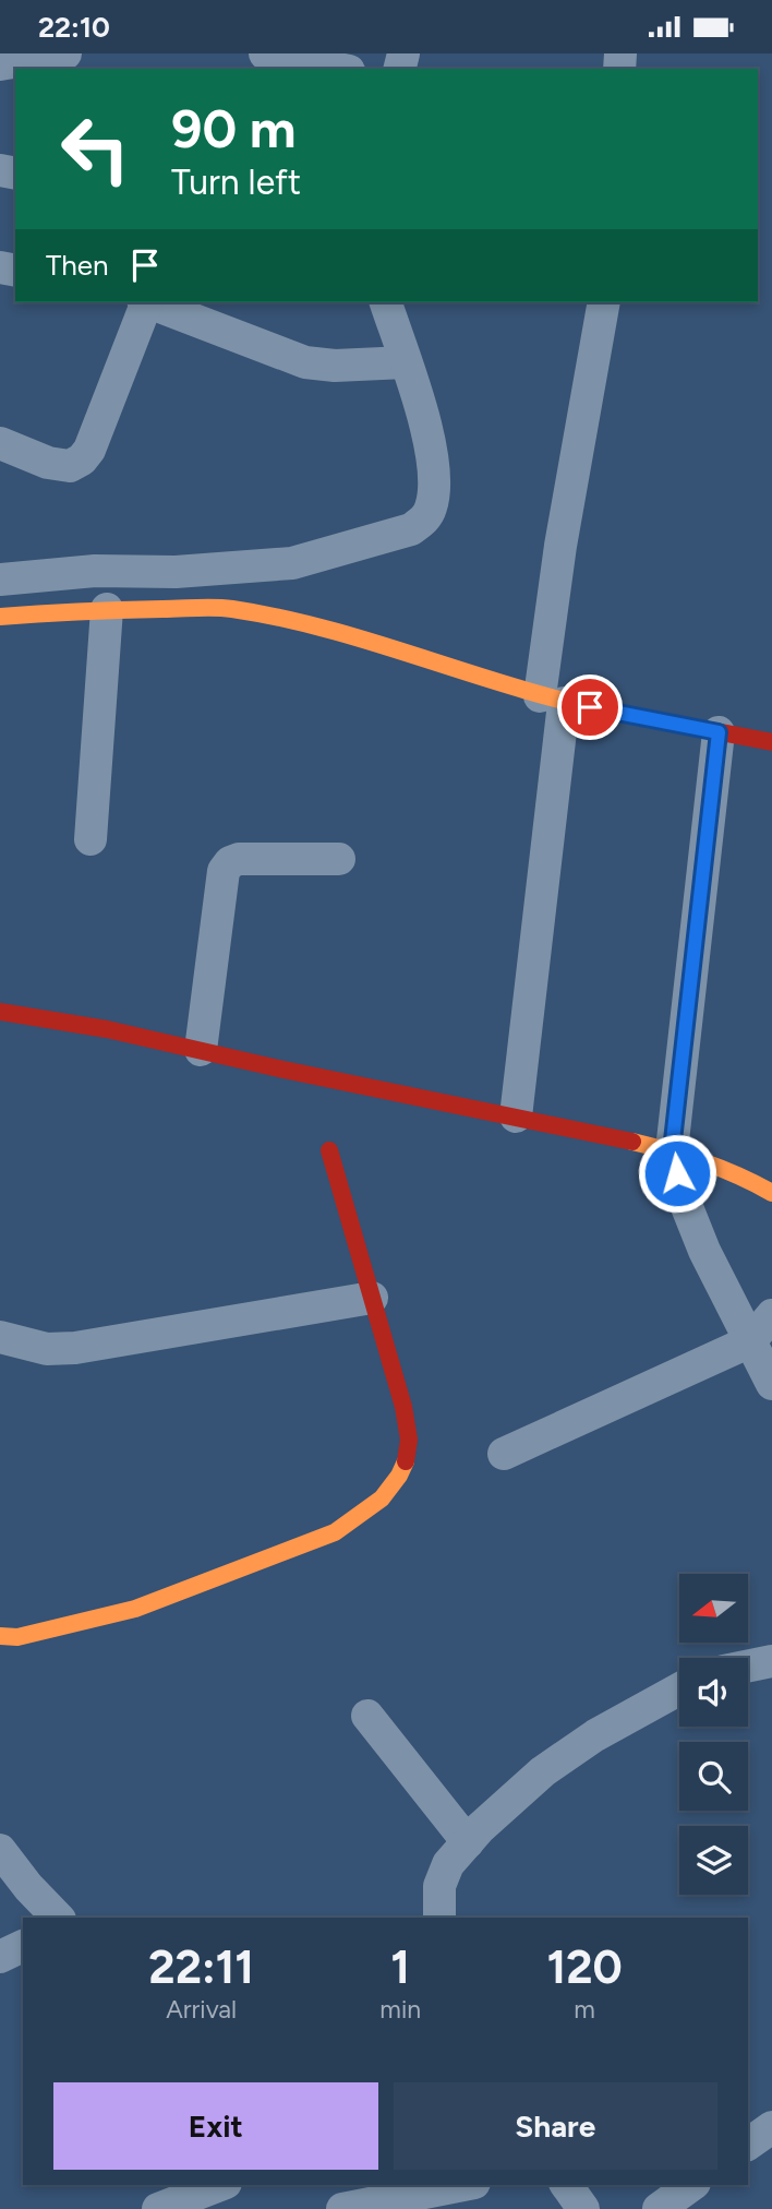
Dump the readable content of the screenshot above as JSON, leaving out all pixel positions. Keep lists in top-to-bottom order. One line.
{"north":"left","page":{"status":"22:10","turn":["90 m","Turn left"],"then":"Then","eta":["22:11","Arrival","1","min","120","m"],"buttons":["Exit","Share"]}}
